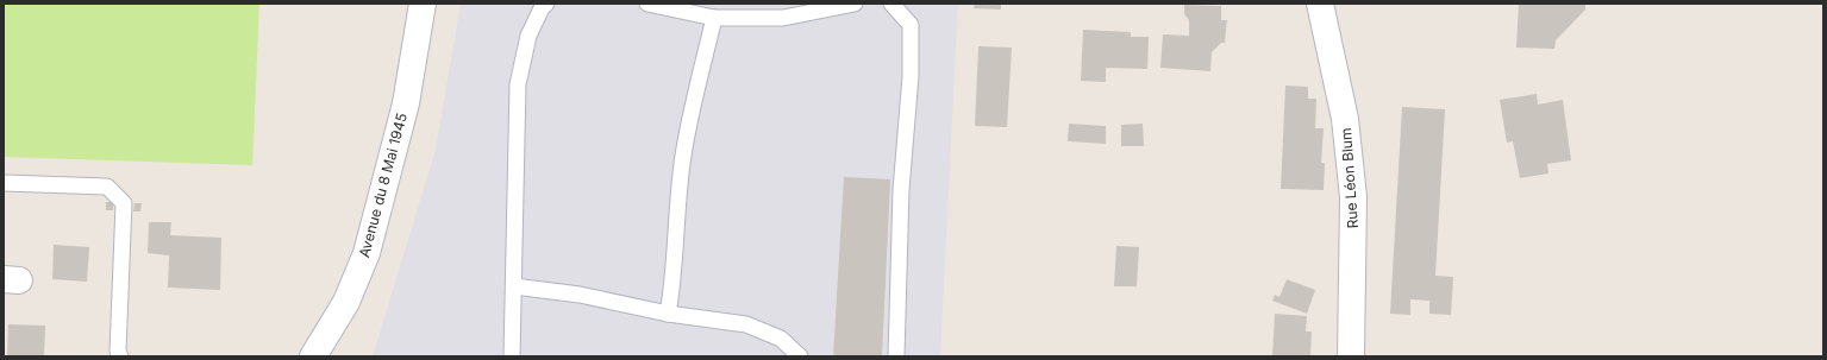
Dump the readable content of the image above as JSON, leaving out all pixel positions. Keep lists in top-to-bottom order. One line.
{"streets":{"main road":["Rue Léon Blum","Avenue du 8 Mai 1945"]}}
